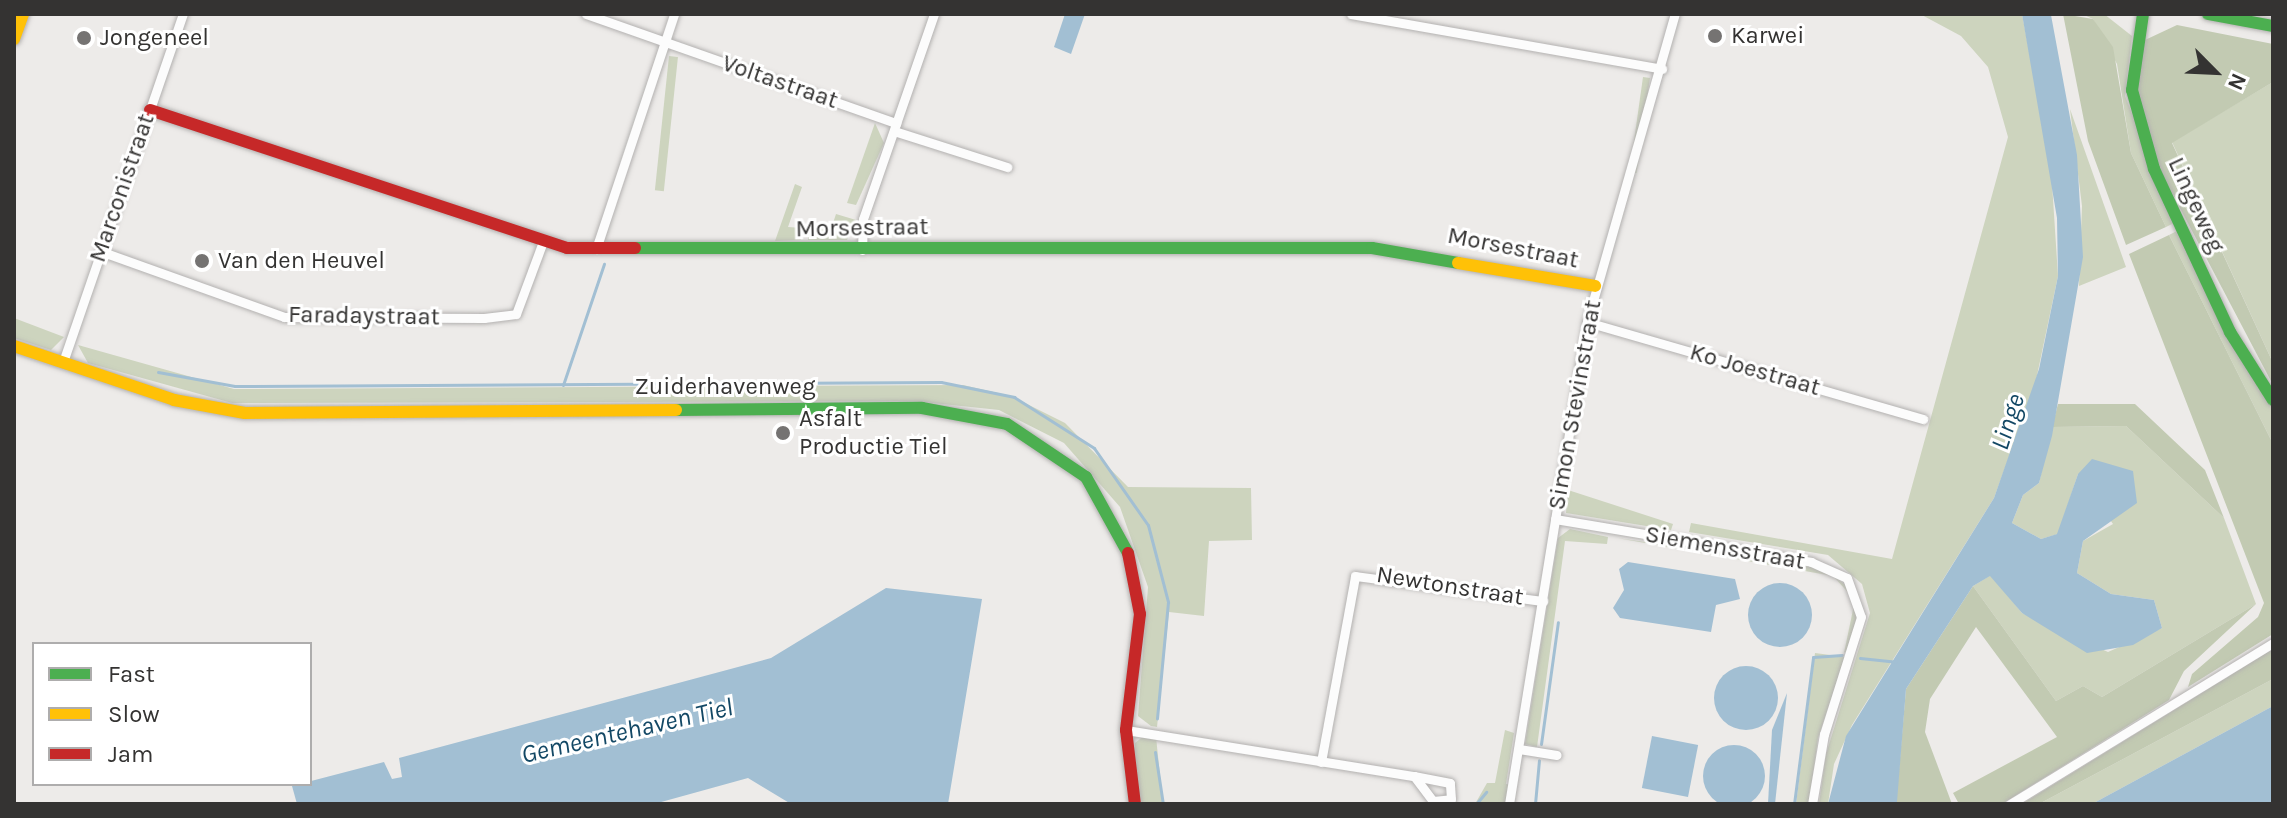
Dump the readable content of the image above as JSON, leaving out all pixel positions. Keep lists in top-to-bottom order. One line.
{"streets":{"street":["Voltastraat","Marconistraat","Lingeweg","Morsestraat","Faradaystraat","Ko Joestraat","Zuiderhavenweg","Simon Stevinstraat","Siemensstraat","Newtonstraat"]},"crossings":[["Marconistraat","Morsestraat"],["Marconistraat","Faradaystraat"],["Marconistraat","Zuiderhavenweg"],["Morsestraat","Faradaystraat"],["Morsestraat","Simon Stevinstraat"],["Ko Joestraat","Simon Stevinstraat"],["Simon Stevinstraat","Siemensstraat"],["Simon Stevinstraat","Newtonstraat"]],"water":["Linge","Gemeentehaven Tiel"],"places":["Karwei","Jongeneel","Van den Heuvel","Asfalt Productie Tiel"],"legend":["Fast","Slow","Jam"],"north":"bottom right"}
